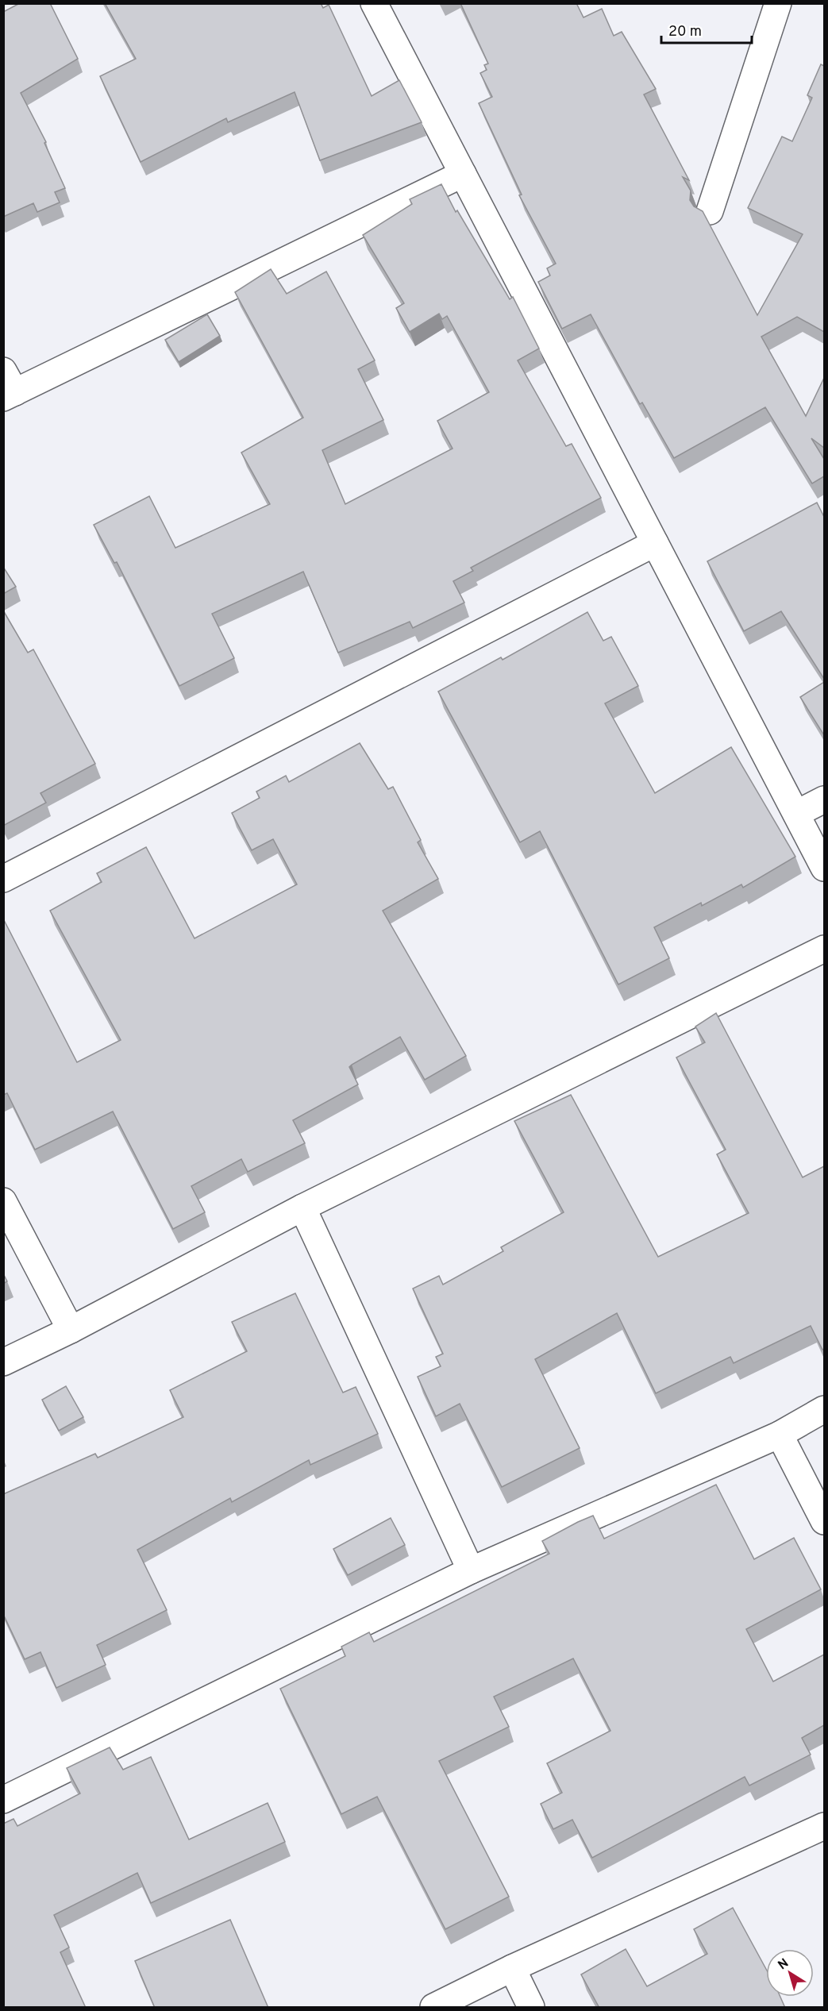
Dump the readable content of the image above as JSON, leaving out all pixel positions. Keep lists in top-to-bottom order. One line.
{"scale_bar":"20 m","north":"top left"}
